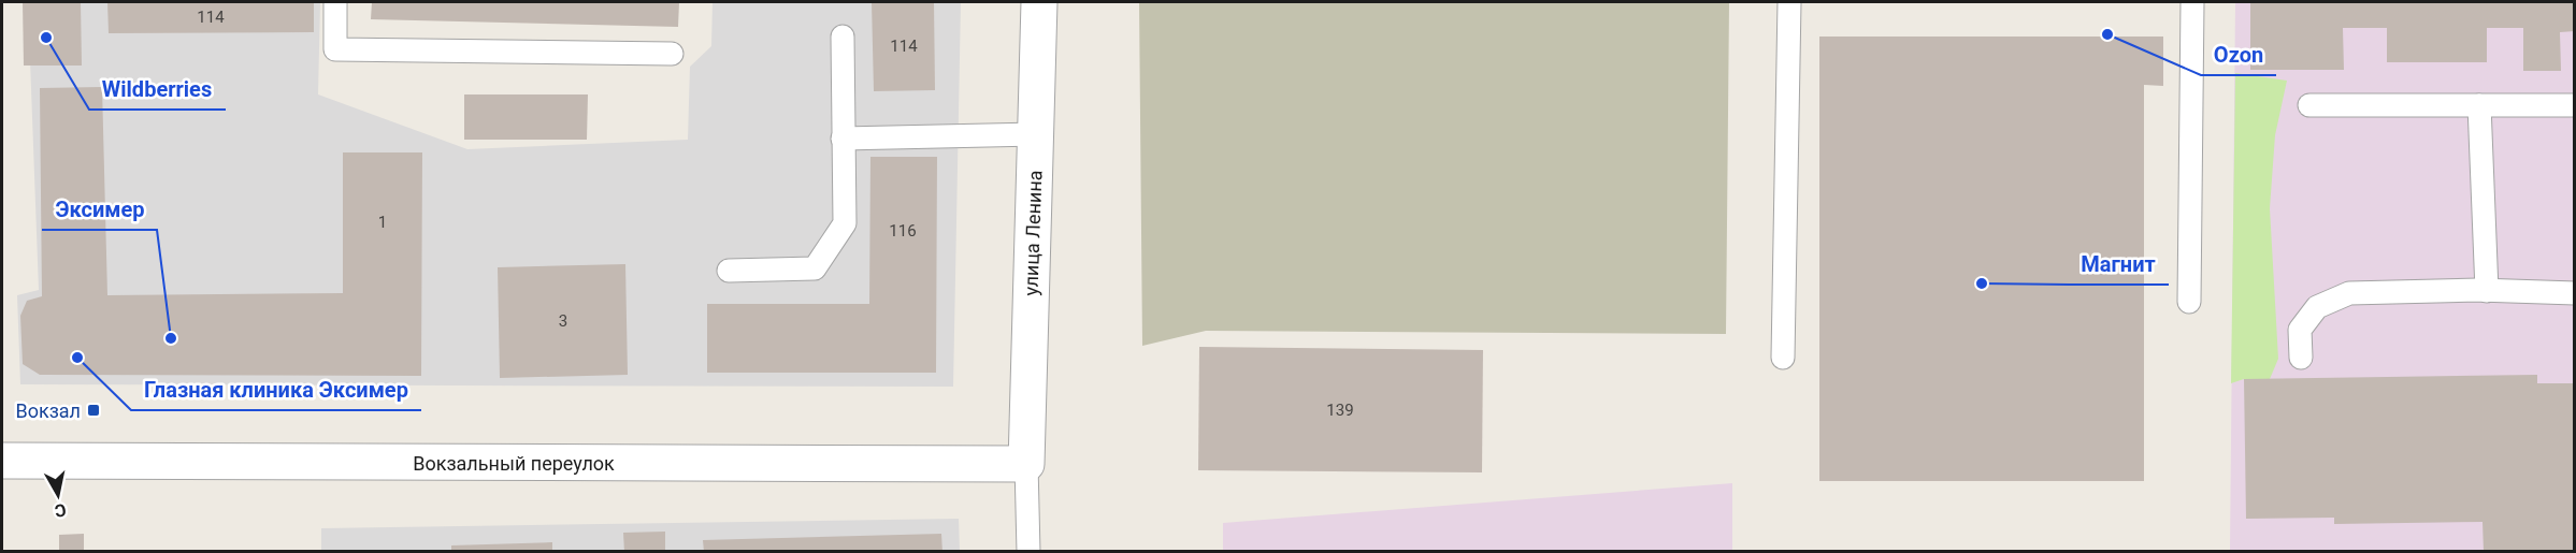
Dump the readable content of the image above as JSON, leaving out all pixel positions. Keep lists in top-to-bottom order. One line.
{"streets":{"street":["улица Ленина","Вокзальный переулок"]},"crossings":[["улица Ленина","Вокзальный переулок"]],"places":{"other":["Ozon","Wildberries","Магнит","Эксимер","Глазная клиника Эксимер"],"transit":["Вокзал"]},"house_numbers":["114","114","1","116","3","139"],"north":"bottom"}
